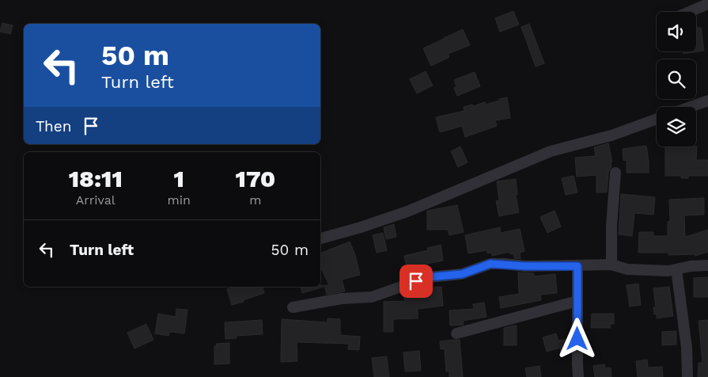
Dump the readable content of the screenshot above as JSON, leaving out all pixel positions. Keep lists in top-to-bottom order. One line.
{"page":{"turn":["50 m","Turn left"],"then":"Then","eta":["18:11","Arrival","1","min","170","m"],"list":[{"name":"Turn left","value":"50 m"}]}}
